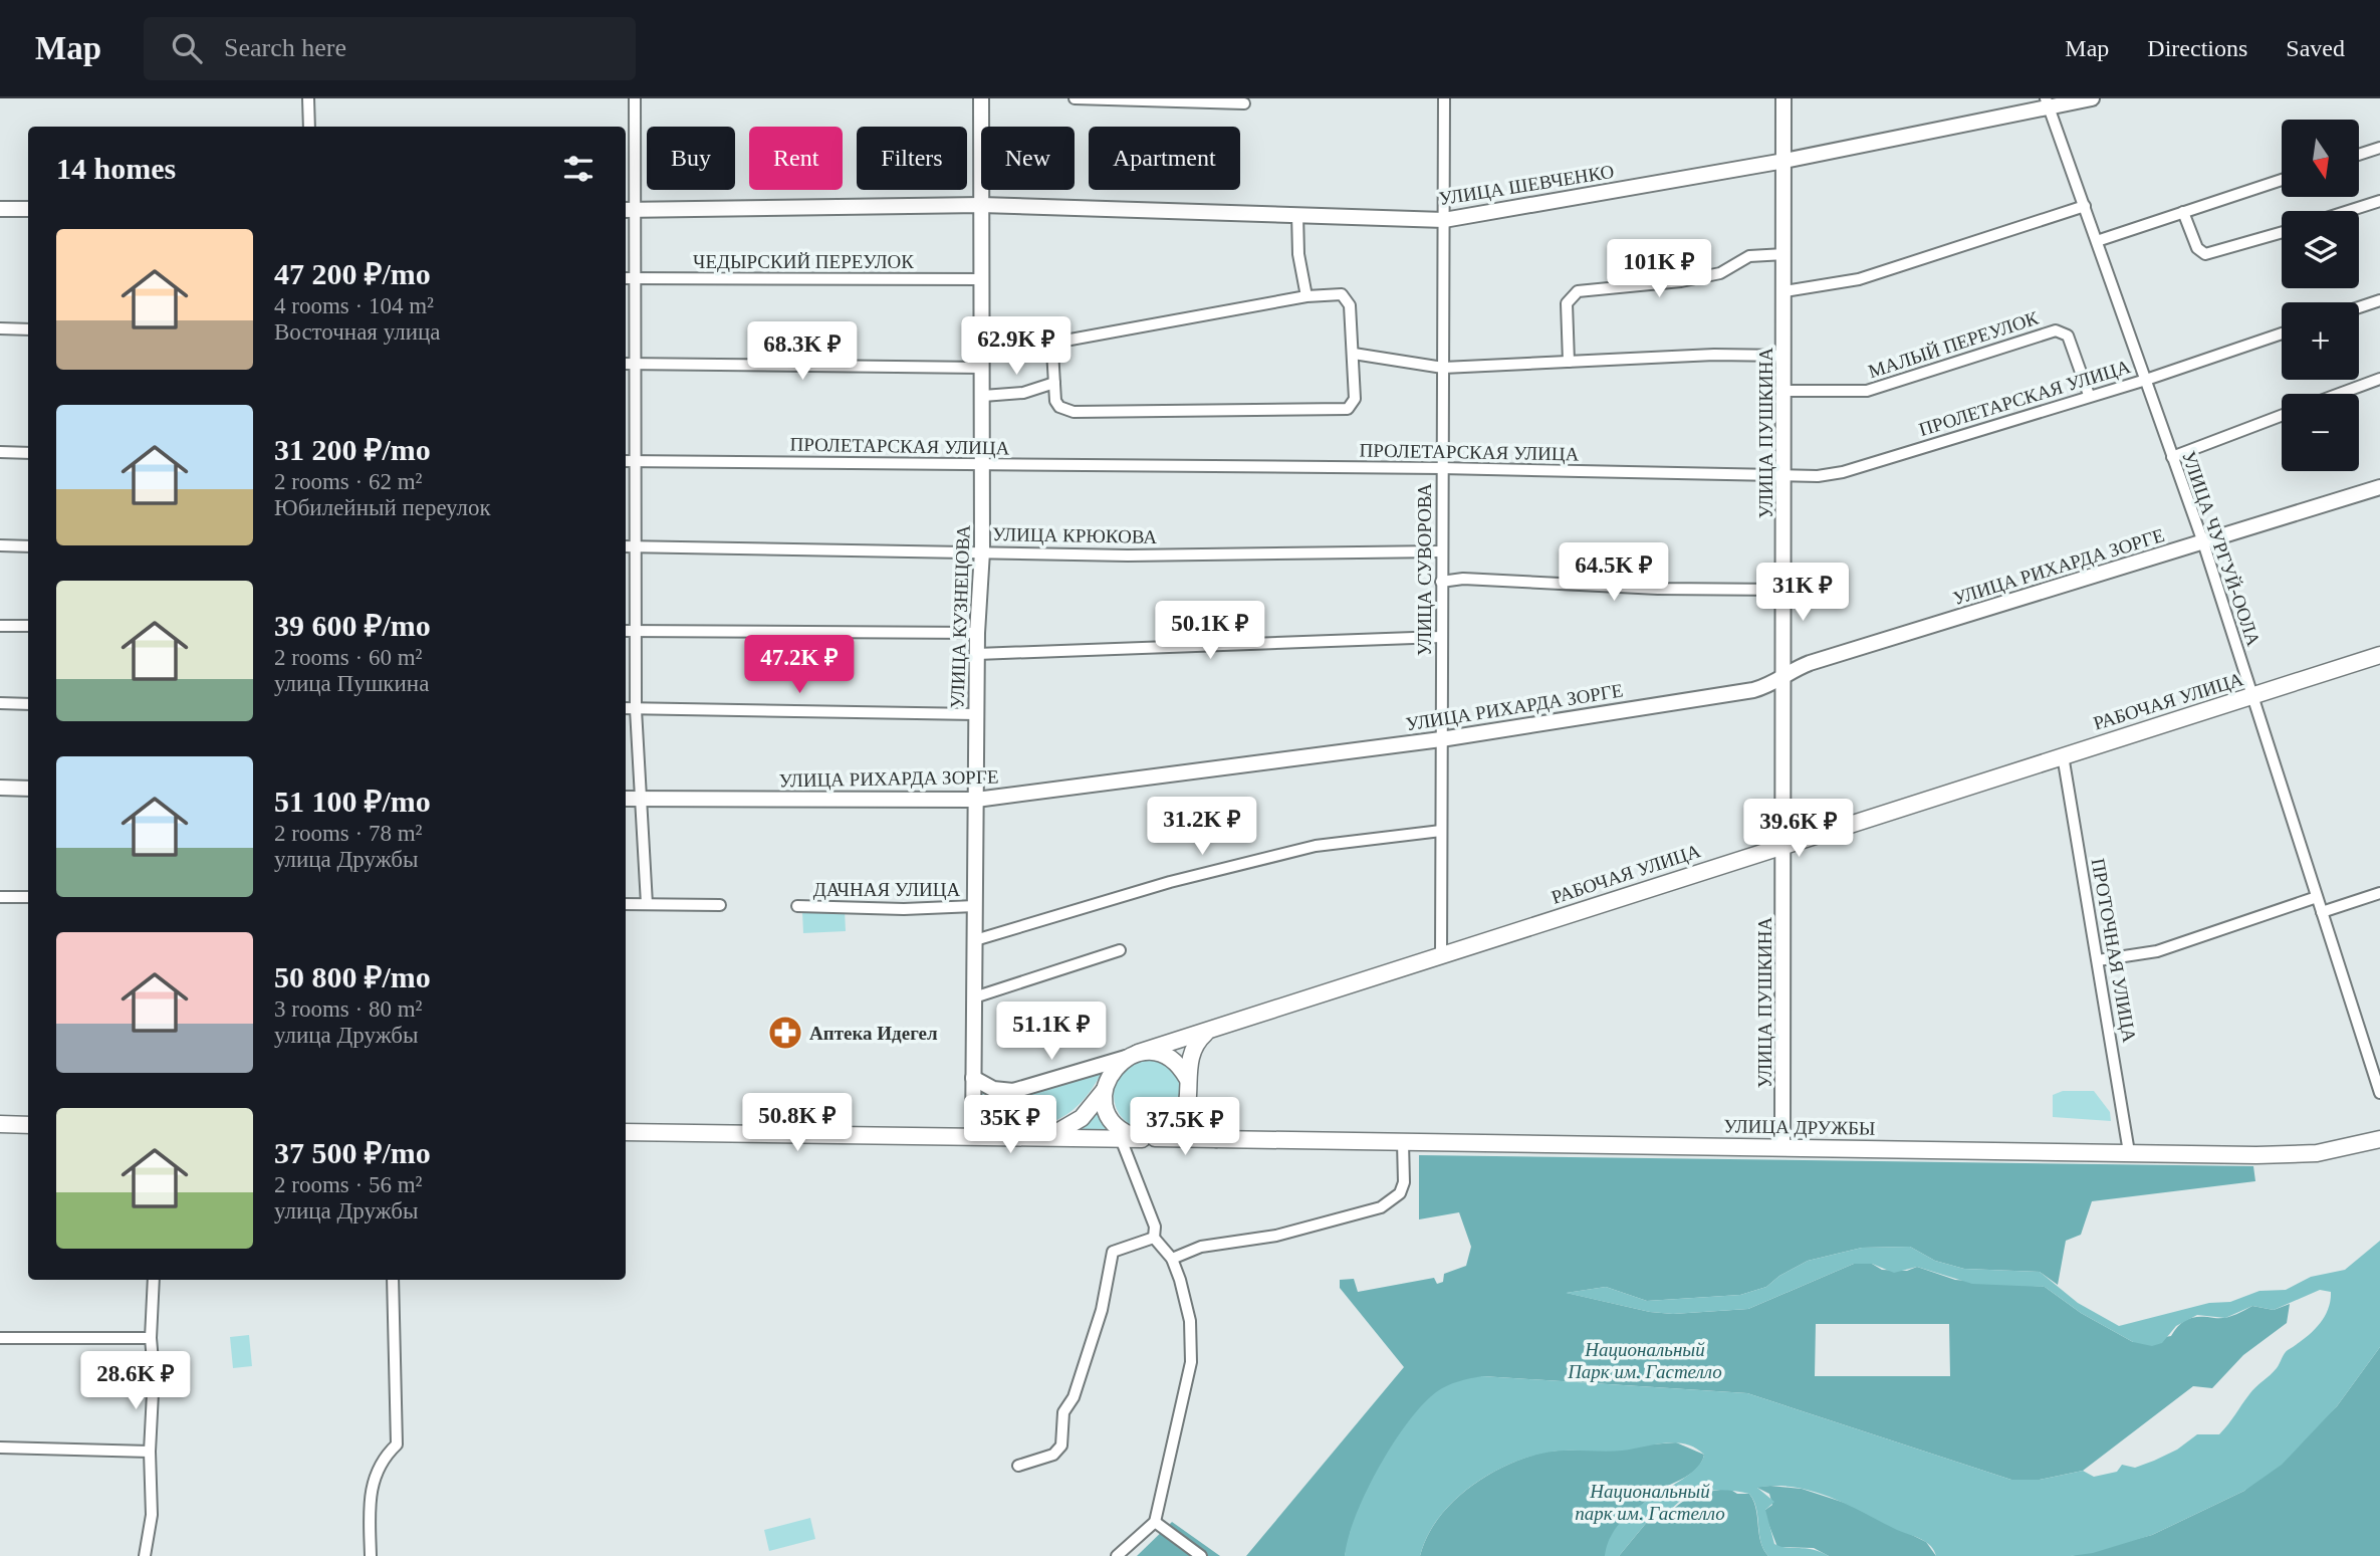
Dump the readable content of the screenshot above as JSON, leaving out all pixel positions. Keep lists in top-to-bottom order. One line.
{"streets":{"main road":["РАБОЧАЯ УЛИЦА","УЛИЦА ДРУЖБЫ"],"street":["УЛИЦА ШЕВЧЕНКО","ЧЕДЫРСКИЙ ПЕРЕУЛОК","МАЛЫЙ ПЕРЕУЛОК","ПРОЛЕТАРСКАЯ УЛИЦА","УЛИЦА ПУШКИНА","УЛИЦА КРЮКОВА","УЛИЦА ЧУРГУЙ-ООЛА","УЛИЦА РИХАРДА ЗОРГЕ","УЛИЦА СУВОРОВА","УЛИЦА КУЗНЕЦОВА","ДАЧНАЯ УЛИЦА","ПРОТОЧНАЯ УЛИЦА"]},"crossings":[["УЛИЦА ШЕВЧЕНКО","УЛИЦА ПУШКИНА"],["УЛИЦА ШЕВЧЕНКО","УЛИЦА ЧУРГУЙ-ООЛА"],["УЛИЦА ШЕВЧЕНКО","УЛИЦА СУВОРОВА"],["УЛИЦА ШЕВЧЕНКО","УЛИЦА КУЗНЕЦОВА"],["ЧЕДЫРСКИЙ ПЕРЕУЛОК","УЛИЦА КУЗНЕЦОВА"],["МАЛЫЙ ПЕРЕУЛОК","ПРОЛЕТАРСКАЯ УЛИЦА"],["МАЛЫЙ ПЕРЕУЛОК","УЛИЦА ПУШКИНА"],["ПРОЛЕТАРСКАЯ УЛИЦА","УЛИЦА ПУШКИНА"],["ПРОЛЕТАРСКАЯ УЛИЦА","УЛИЦА ЧУРГУЙ-ООЛА"],["ПРОЛЕТАРСКАЯ УЛИЦА","УЛИЦА СУВОРОВА"],["ПРОЛЕТАРСКАЯ УЛИЦА","УЛИЦА КУЗНЕЦОВА"],["УЛИЦА ПУШКИНА","УЛИЦА РИХАРДА ЗОРГЕ"],["УЛИЦА ПУШКИНА","РАБОЧАЯ УЛИЦА"],["УЛИЦА ПУШКИНА","УЛИЦА ДРУЖБЫ"],["УЛИЦА КРЮКОВА","УЛИЦА СУВОРОВА"],["УЛИЦА КРЮКОВА","УЛИЦА КУЗНЕЦОВА"],["УЛИЦА ЧУРГУЙ-ООЛА","УЛИЦА РИХАРДА ЗОРГЕ"],["УЛИЦА ЧУРГУЙ-ООЛА","РАБОЧАЯ УЛИЦА"],["УЛИЦА РИХАРДА ЗОРГЕ","УЛИЦА СУВОРОВА"],["УЛИЦА РИХАРДА ЗОРГЕ","УЛИЦА КУЗНЕЦОВА"],["УЛИЦА СУВОРОВА","РАБОЧАЯ УЛИЦА"],["УЛИЦА КУЗНЕЦОВА","ДАЧНАЯ УЛИЦА"],["РАБОЧАЯ УЛИЦА","ПРОТОЧНАЯ УЛИЦА"],["РАБОЧАЯ УЛИЦА","УЛИЦА ДРУЖБЫ"],["ПРОТОЧНАЯ УЛИЦА","УЛИЦА ДРУЖБЫ"]],"parks":["Национальный Парк им. Гастелло","Национальный парк им. Гастелло"],"places":{"pharmacy":["Аптека Идегел"]},"north":"bottom","page":{"header":"Map","search":"Search here","nav":["Map","Directions","Saved"],"map_buttons":["+","−"],"chip":["Buy","Rent","Filters","New","Apartment"],"heading":"14 homes","list":[{"name":"47 200 ₽/mo","note":"4 rooms · 104 m² · Восточная улица"},{"name":"31 200 ₽/mo","note":"2 rooms · 62 m² · Юбилейный переулок"},{"name":"39 600 ₽/mo","note":"2 rooms · 60 m² · улица Пушкина"},{"name":"51 100 ₽/mo","note":"2 rooms · 78 m² · улица Дружбы"},{"name":"50 800 ₽/mo","note":"3 rooms · 80 m² · улица Дружбы"},{"name":"37 500 ₽/mo","note":"2 rooms · 56 m² · улица Дружбы"}],"price":["101K ₽","62.9K ₽","68.3K ₽","64.5K ₽","31K ₽","50.1K ₽","47.2K ₽","31.2K ₽","39.6K ₽","51.1K ₽","50.8K ₽","35K ₽","37.5K ₽","28.6K ₽"]}}
